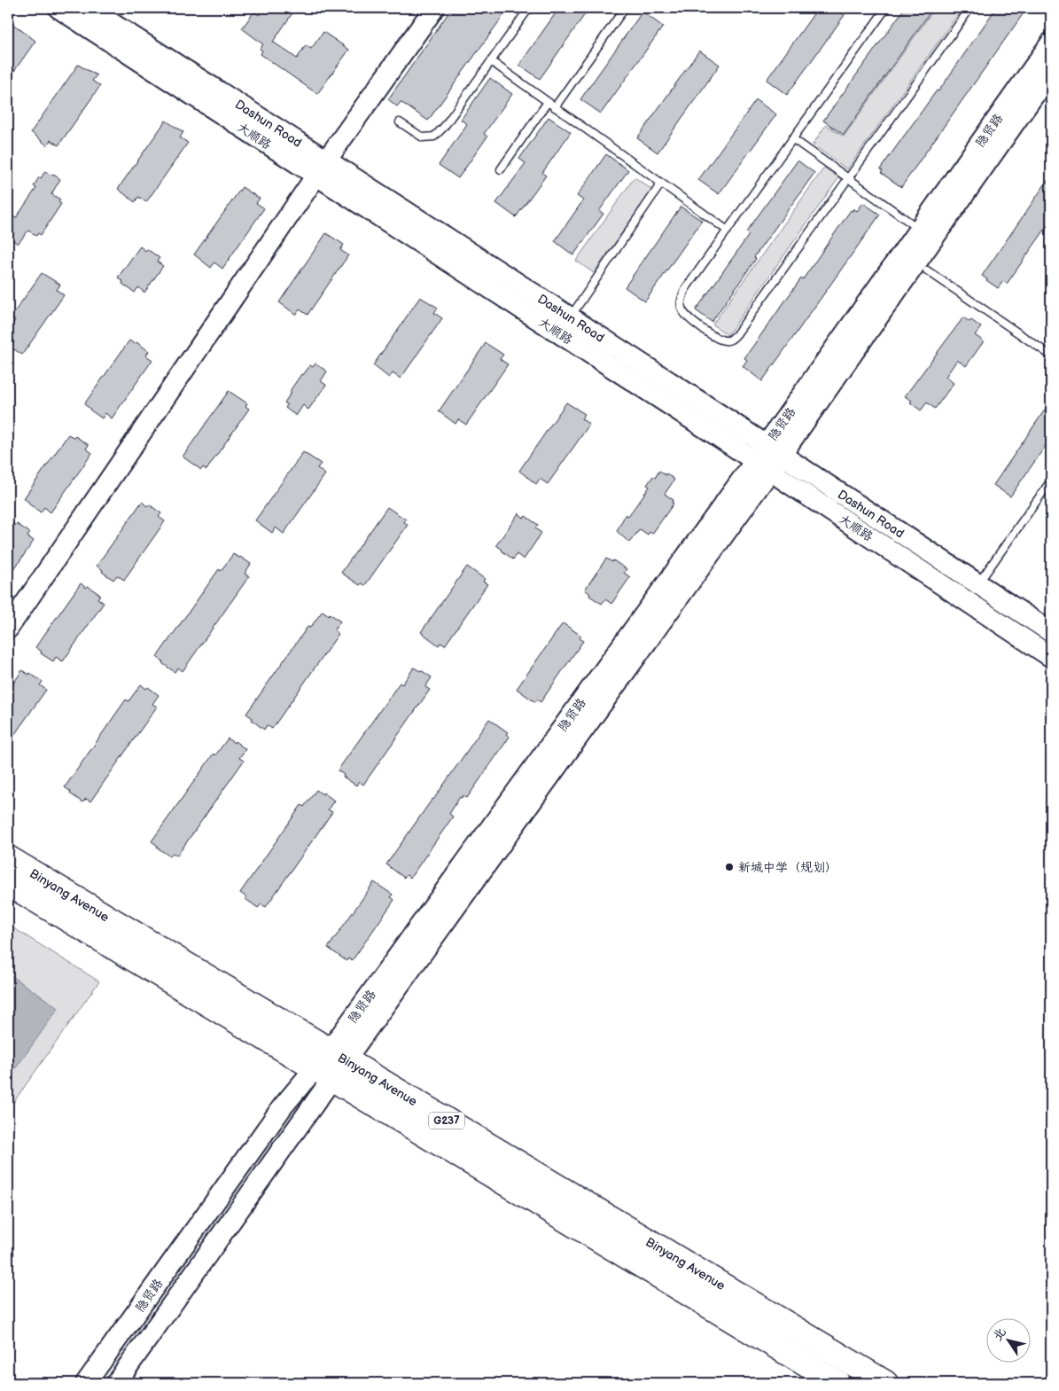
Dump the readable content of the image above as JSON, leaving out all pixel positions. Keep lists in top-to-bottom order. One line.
{"streets":{"highway":["Binyang Avenue","G237"],"street":["Dashun Road","隐贤路","大顺路"]},"crossings":[["Dashun Road","隐贤路"],["Dashun Road","大顺路"],["隐贤路","大顺路"],["隐贤路","Binyang Avenue"]],"places":["新城中学（规划）"],"north":"top left"}
